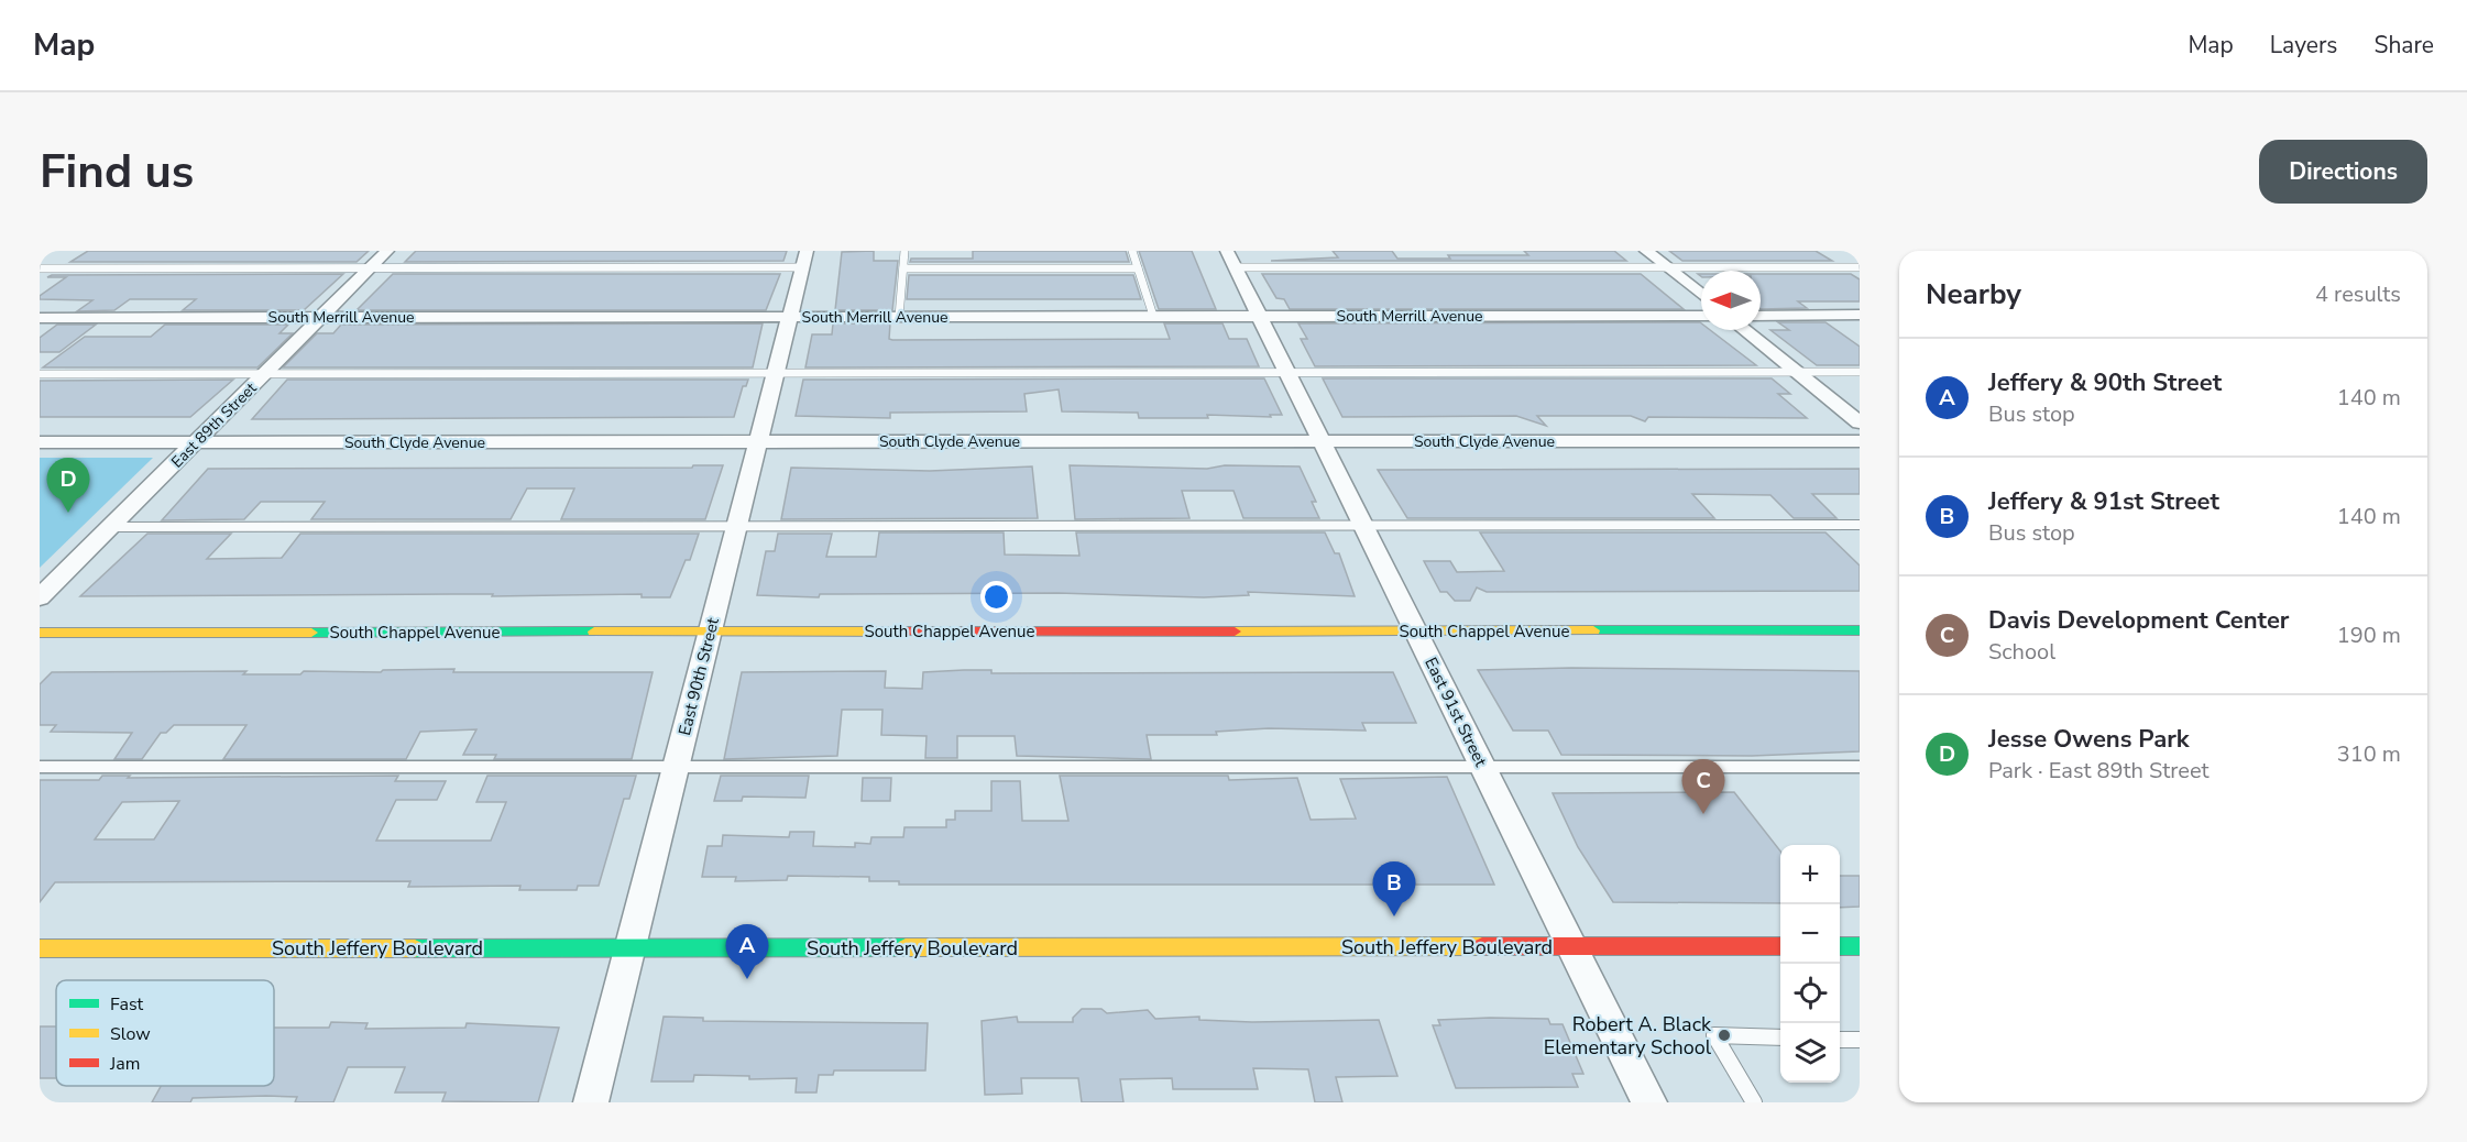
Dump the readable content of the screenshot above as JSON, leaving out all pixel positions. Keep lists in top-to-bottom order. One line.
{"streets":{"street":["South Merrill Avenue","East 89th Street","South Clyde Avenue","South Chappel Avenue","East 90th Street","East 91st Street","South Jeffery Boulevard"]},"crossings":[["South Merrill Avenue","East 89th Street"],["South Merrill Avenue","East 90th Street"],["South Merrill Avenue","East 91st Street"],["East 89th Street","South Clyde Avenue"],["South Clyde Avenue","East 90th Street"],["South Clyde Avenue","East 91st Street"],["South Chappel Avenue","East 90th Street"],["South Chappel Avenue","East 91st Street"],["East 90th Street","South Jeffery Boulevard"],["East 91st Street","South Jeffery Boulevard"]],"places":["Robert A. Black Elementary School"],"legend":["Fast","Slow","Jam"],"north":"left","page":{"header":"Map","nav":["Map","Layers","Share"],"buttons":"Directions","title":"Find us","heading":["Nearby","4 results"],"list":[{"mark":"A","name":"Jeffery & 90th Street","note":"Bus stop","value":"140 m"},{"mark":"B","name":"Jeffery & 91st Street","note":"Bus stop","value":"140 m"},{"mark":"C","name":"Davis Development Center","note":"School","value":"190 m"},{"mark":"D","name":"Jesse Owens Park","note":"Park · East 89th Street","value":"310 m"}],"pins":["D","C","B","A"],"map_buttons":["+","−"]}}
